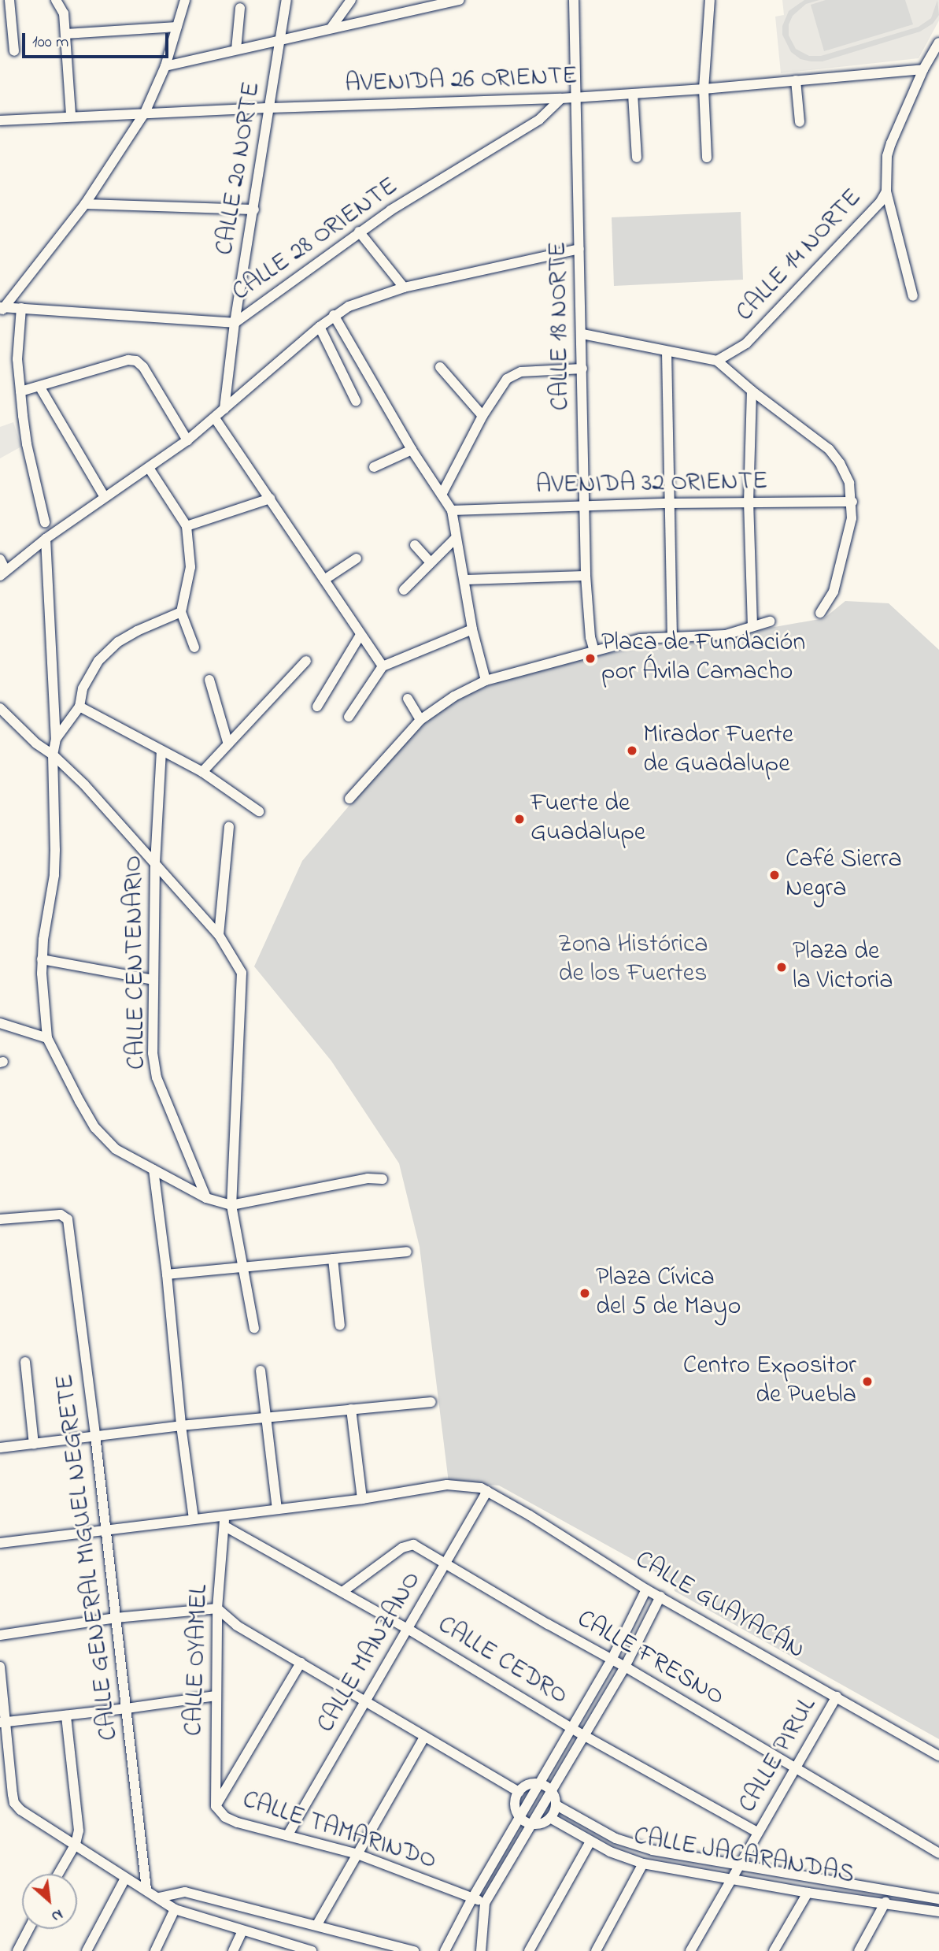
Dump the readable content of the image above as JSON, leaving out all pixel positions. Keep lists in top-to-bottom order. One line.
{"streets":{"street":["AVENIDA 26 ORIENTE","CALLE 20 NORTE","CALLE 28 ORIENTE","CALLE 14 NORTE","CALLE 18 NORTE","AVENIDA 32 ORIENTE","CALLE CENTENARIO","CALLE GENERAL MIGUEL NEGRETE","CALLE GUAYACÁN","CALLE MANZANO","CALLE FRESNO","CALLE OYAMEL","CALLE CEDRO","CALLE PIRUL","CALLE TAMARINDO","CALLE JACARANDAS"]},"crossings":[["AVENIDA 26 ORIENTE","CALLE 20 NORTE"],["AVENIDA 26 ORIENTE","CALLE 28 ORIENTE"],["AVENIDA 26 ORIENTE","CALLE 14 NORTE"],["AVENIDA 26 ORIENTE","CALLE 18 NORTE"],["CALLE 20 NORTE","CALLE 28 ORIENTE"],["CALLE 18 NORTE","AVENIDA 32 ORIENTE"],["CALLE GUAYACÁN","CALLE MANZANO"],["CALLE GUAYACÁN","CALLE PIRUL"],["CALLE MANZANO","CALLE FRESNO"],["CALLE MANZANO","CALLE CEDRO"],["CALLE MANZANO","CALLE TAMARINDO"],["CALLE FRESNO","CALLE CEDRO"],["CALLE FRESNO","CALLE PIRUL"],["CALLE OYAMEL","CALLE CEDRO"],["CALLE OYAMEL","CALLE TAMARINDO"],["CALLE CEDRO","CALLE PIRUL"],["CALLE PIRUL","CALLE JACARANDAS"]],"parks":["Zona Histórica de los Fuertes"],"places":["Placa de Fundación por Ávila Camacho","Mirador Fuerte de Guadalupe","Fuerte de Guadalupe","Café Sierra Negra","Plaza de la Victoria","Plaza Cívica del 5 de Mayo","Centro Expositor de Puebla"],"scale_bar":"100 m","north":"bottom right"}
